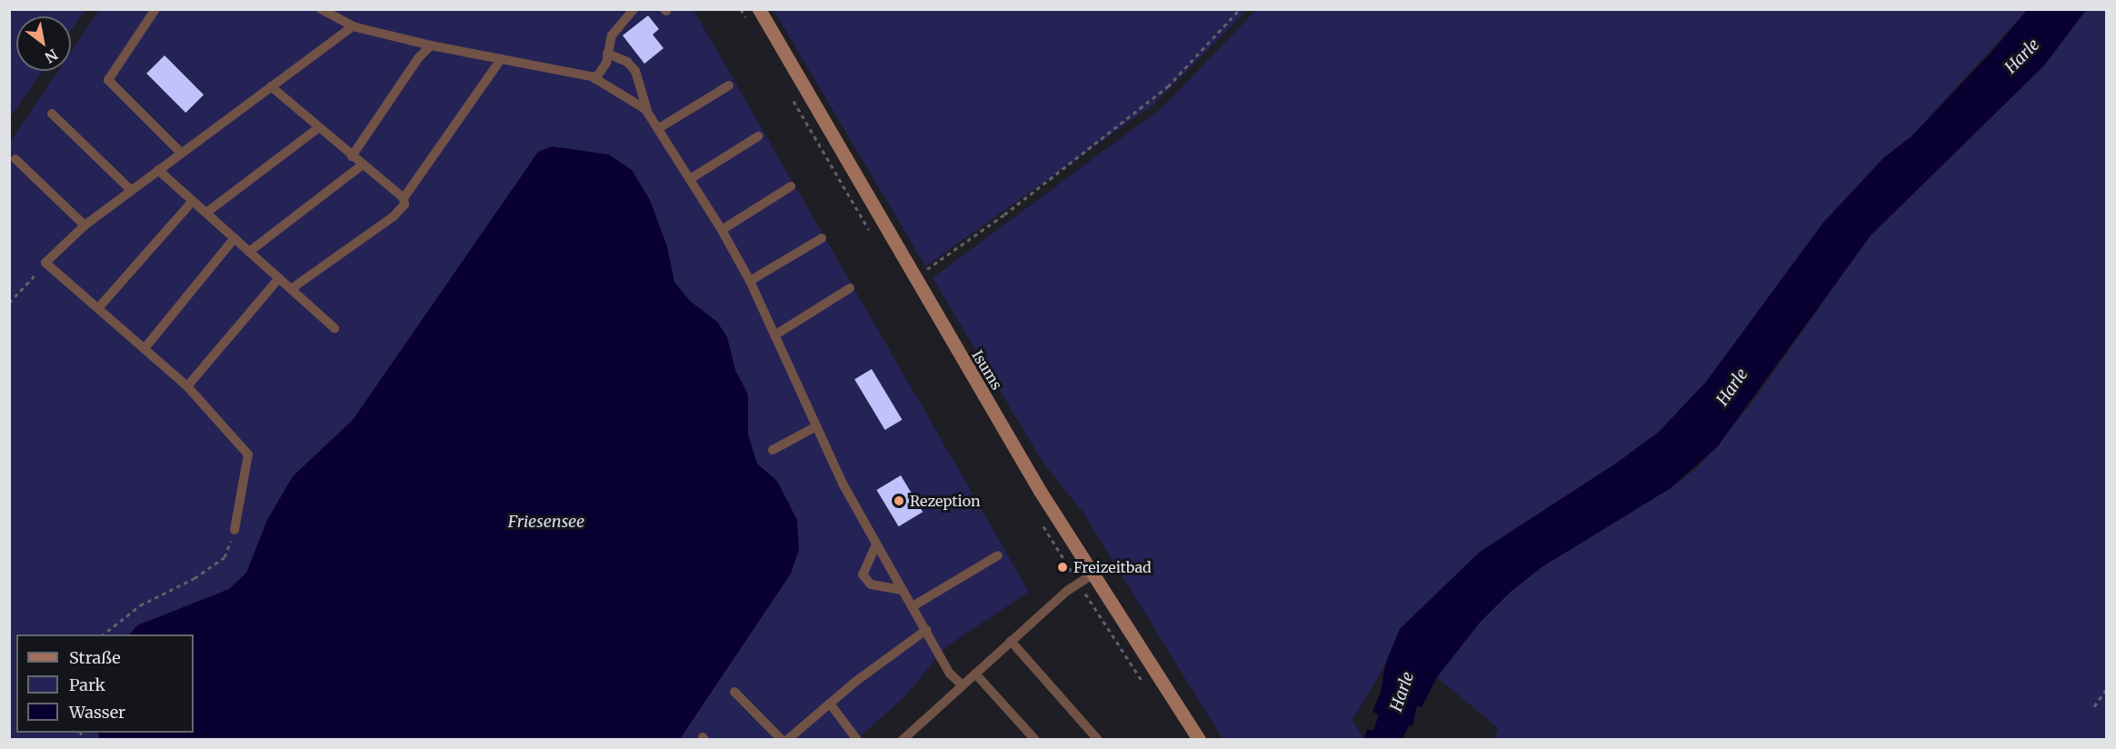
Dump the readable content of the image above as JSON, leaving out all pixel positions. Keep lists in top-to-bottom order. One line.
{"streets":{"main road":["Isums"]},"water":["Harle","Friesensee"],"places":["Rezeption","Freizeitbad"],"legend":["Straße","Park","Wasser"],"north":"bottom right"}
